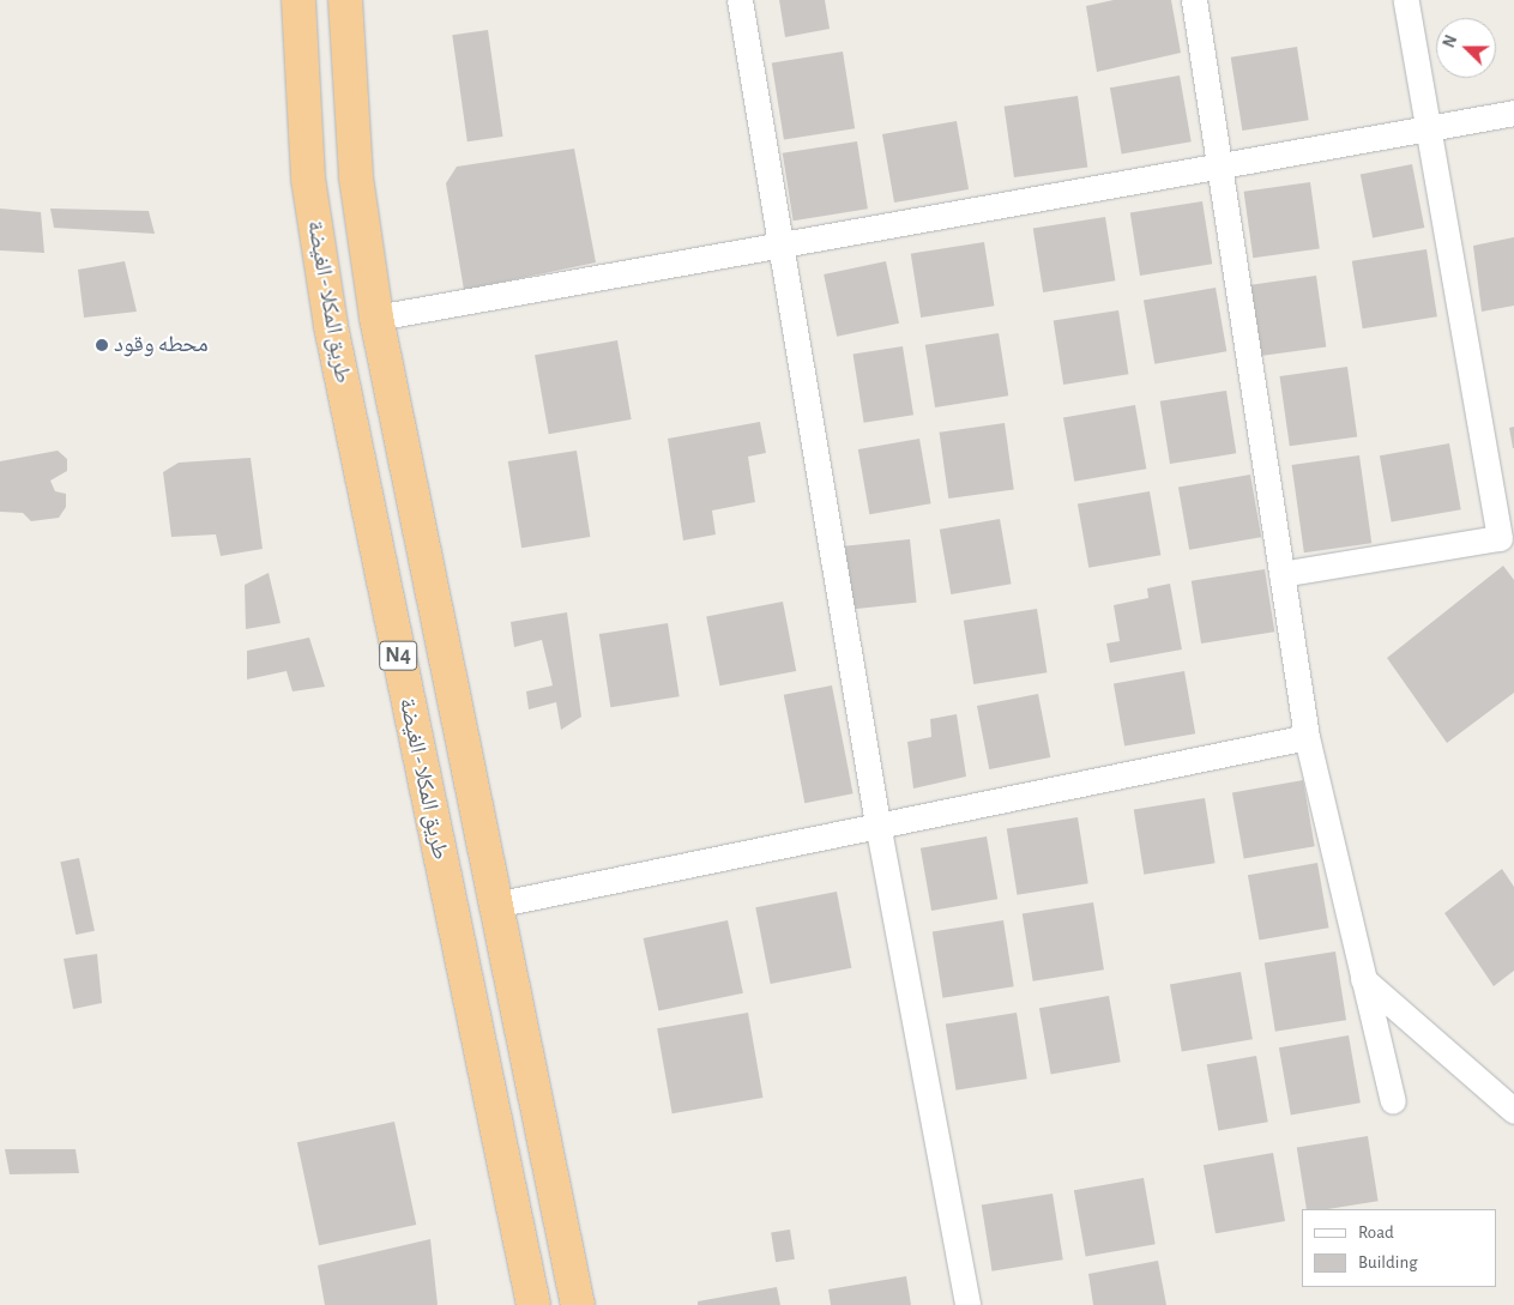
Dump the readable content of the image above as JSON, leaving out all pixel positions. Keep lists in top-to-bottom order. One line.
{"streets":{"highway":["طريق المكلا - الغيضة","N4"]},"places":["محطه وقود"],"legend":["Road","Building"],"north":"left"}
